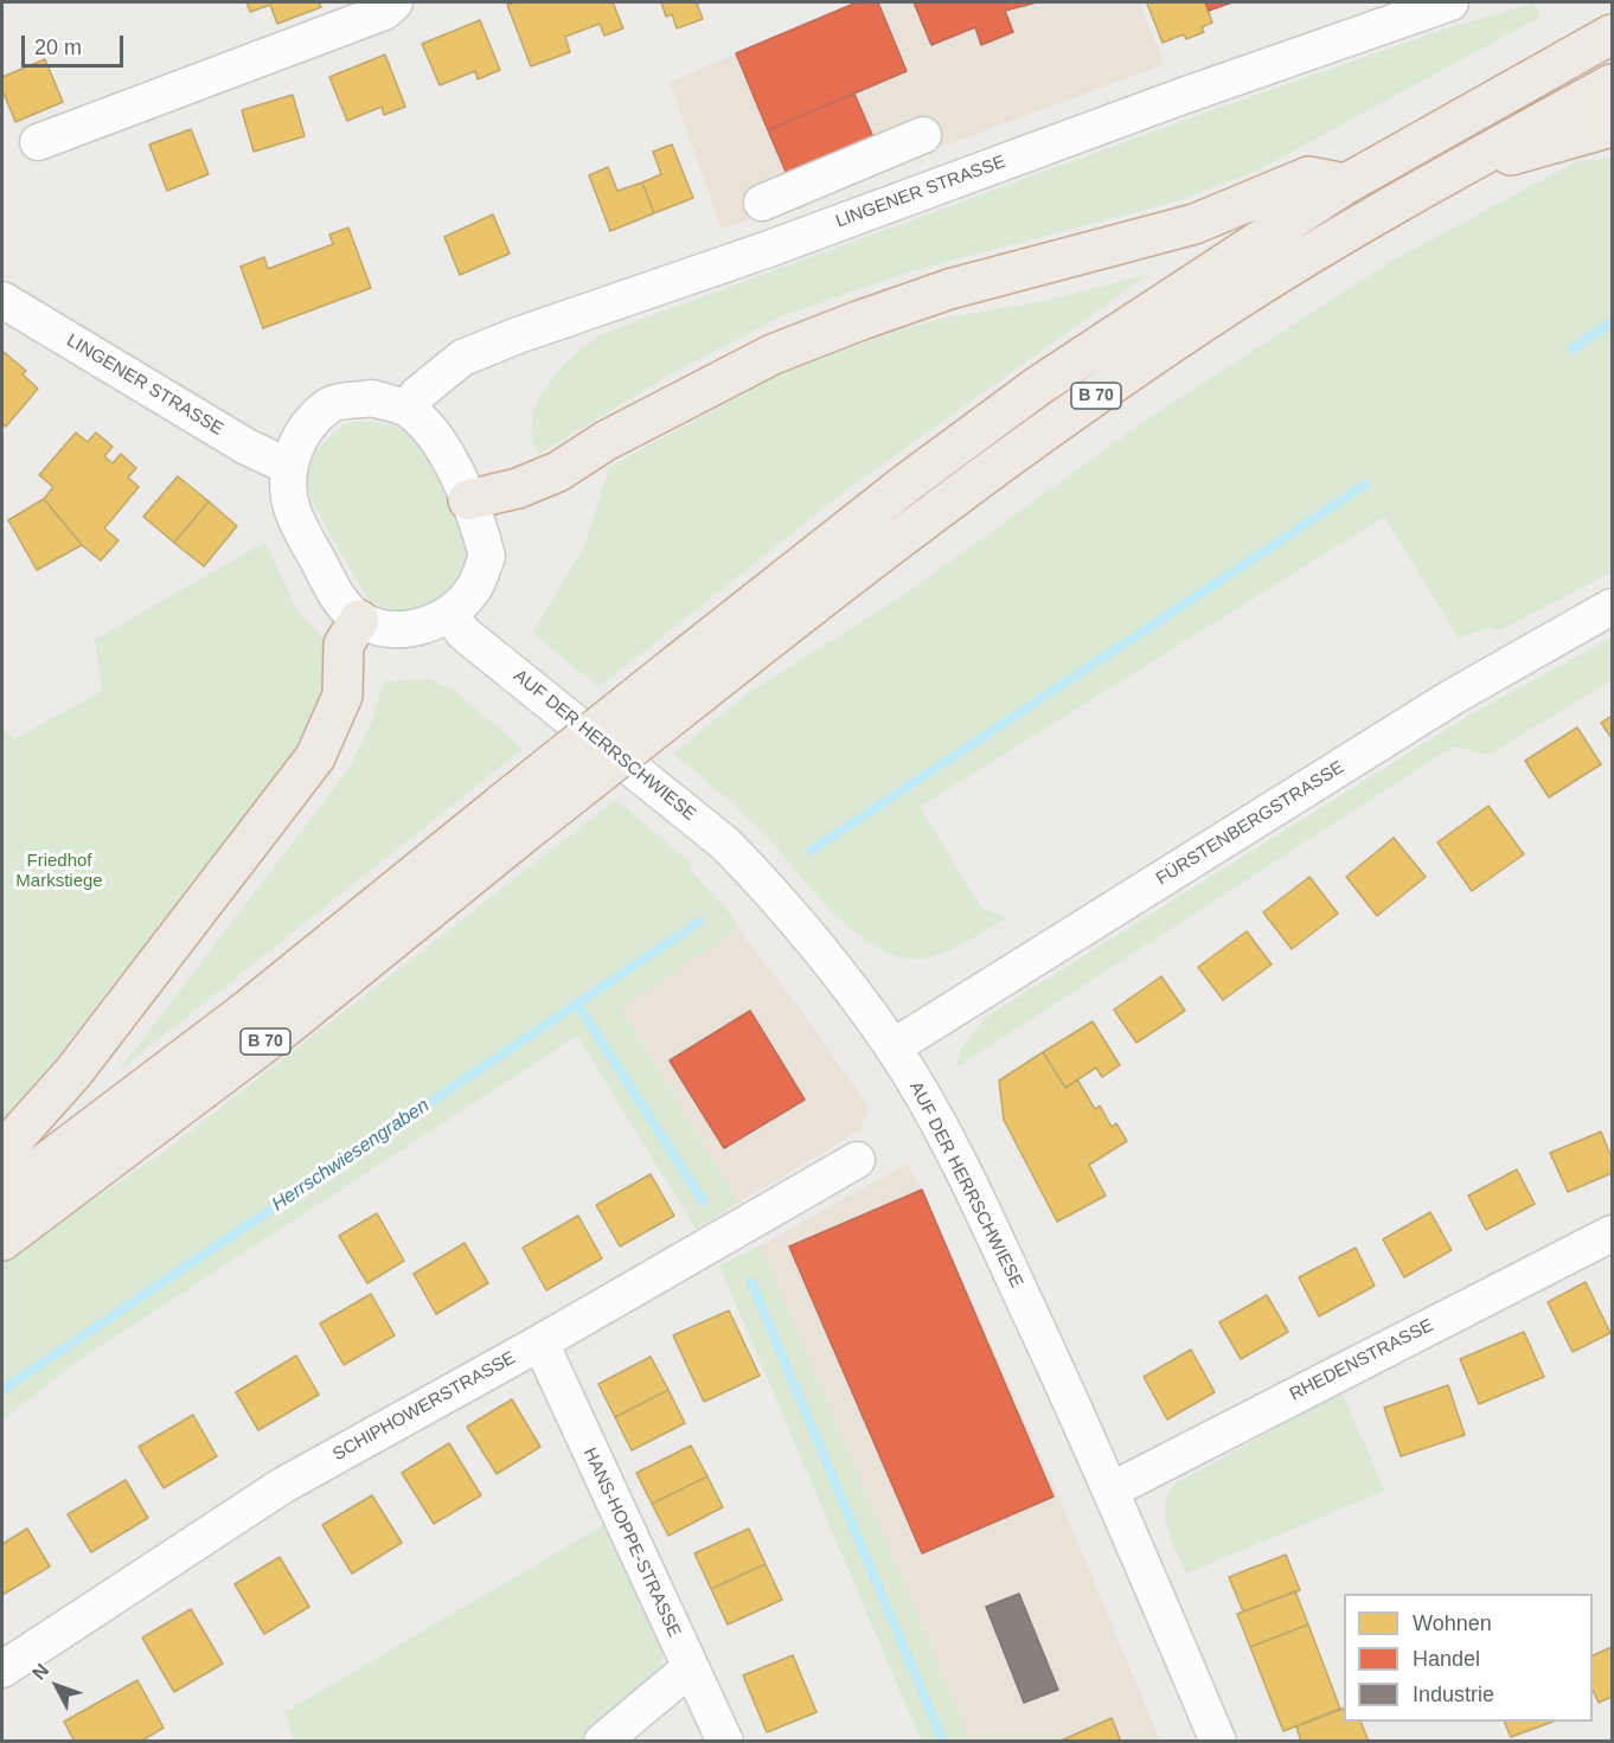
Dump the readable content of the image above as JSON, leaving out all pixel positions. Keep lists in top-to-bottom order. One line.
{"streets":{"highway":["B 70"],"street":["LINGENER STRASSE","AUF DER HERRSCHWIESE","FÜRSTENBERGSTRASSE","RHEDENSTRASSE","SCHIPHOWERSTRASSE","HANS-HOPPE-STRASSE"]},"crossings":[["LINGENER STRASSE","AUF DER HERRSCHWIESE"],["AUF DER HERRSCHWIESE","FÜRSTENBERGSTRASSE"],["AUF DER HERRSCHWIESE","RHEDENSTRASSE"],["SCHIPHOWERSTRASSE","HANS-HOPPE-STRASSE"]],"water":["Herrschwiesengraben"],"parks":["Friedhof Markstiege"],"legend":["Wohnen","Handel","Industrie"],"scale_bar":"20 m","north":"top left"}
